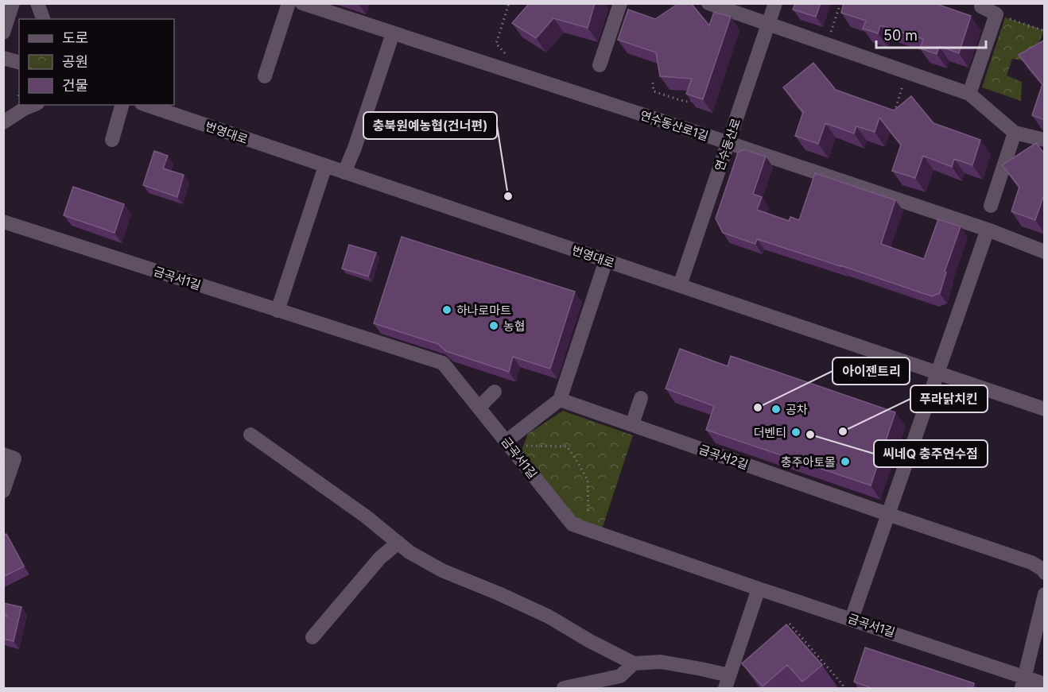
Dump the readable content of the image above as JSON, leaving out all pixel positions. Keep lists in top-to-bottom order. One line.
{"streets":{"street":["연수동산로1길","번영대로","연수동산로","금곡서1길","금곡서2길"]},"crossings":[["연수동산로1길","연수동산로"],["번영대로","연수동산로"]],"places":["충북원예농협(건너편)","하나로마트","농협","아이젠트리","공차","푸라닭치킨","더벤티","씨네Q 충주연수점","충주아토몰"],"legend":["도로","공원","건물"],"scale_bar":"50 m"}
